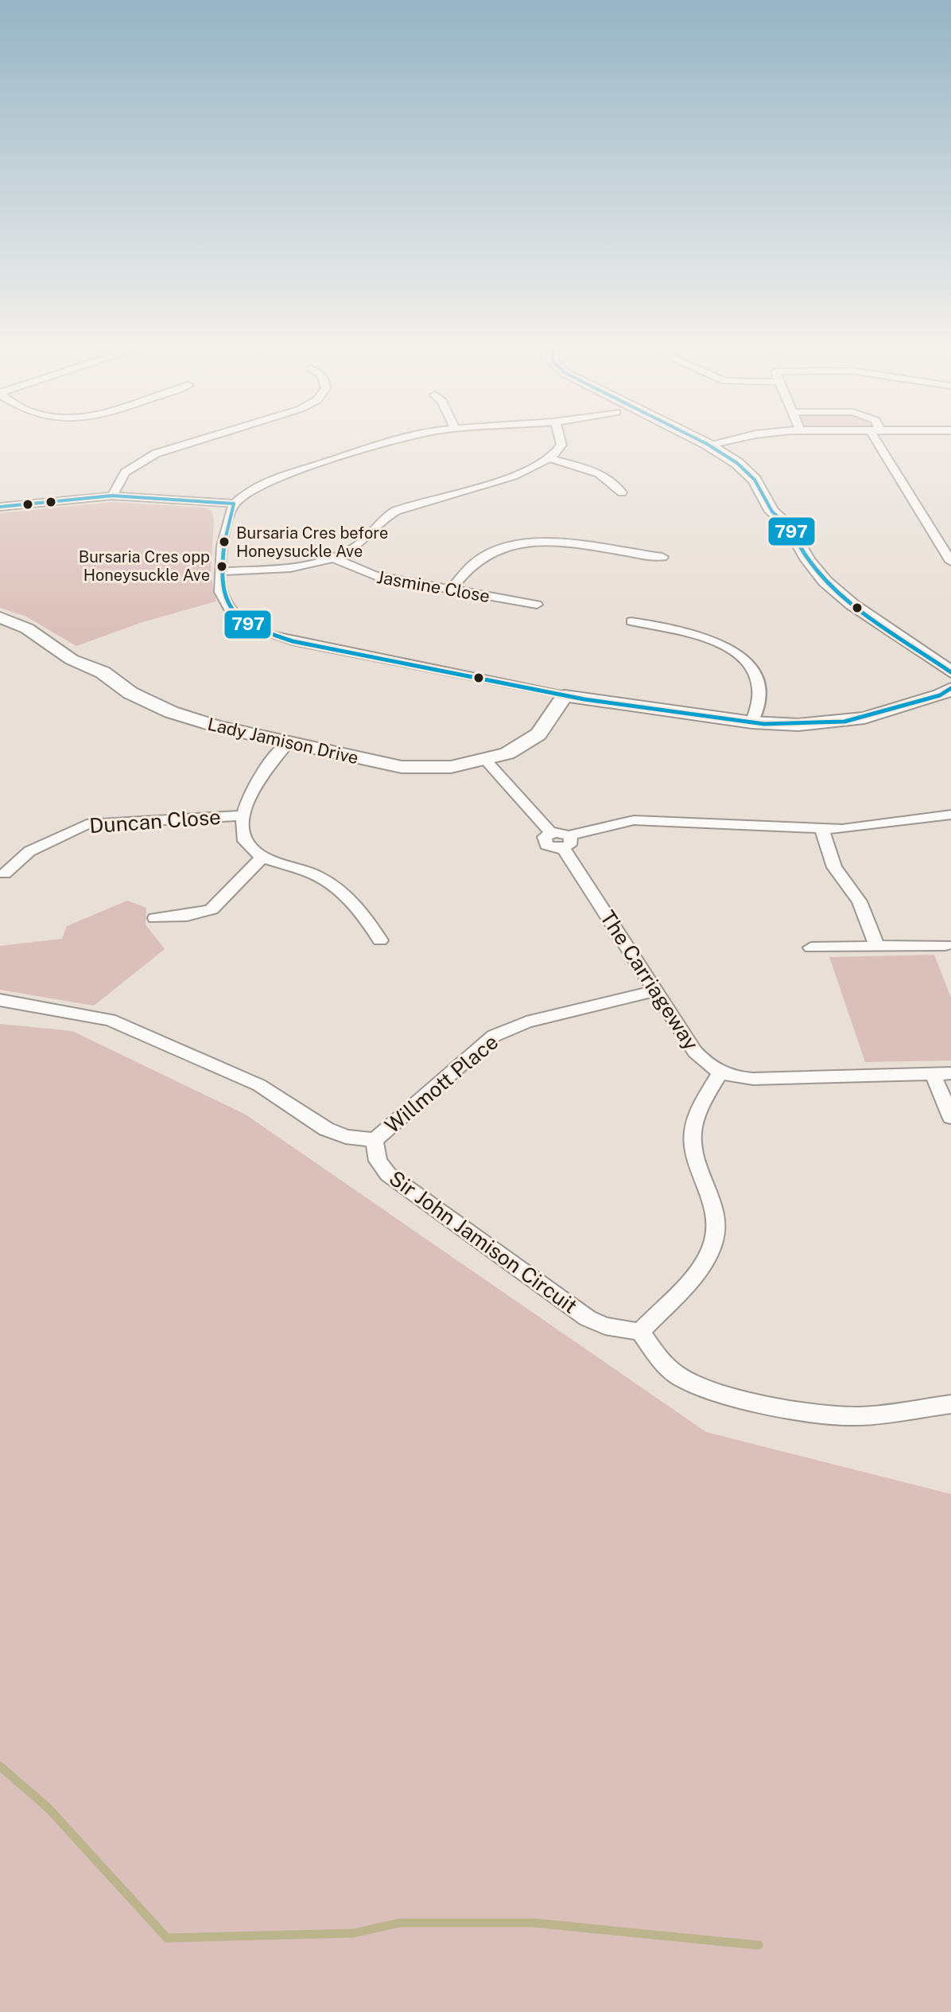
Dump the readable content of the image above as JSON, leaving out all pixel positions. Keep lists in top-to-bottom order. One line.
{"streets":{"street":["Jasmine Close","Lady Jamison Drive","Duncan Close","The Carriageway","Willmott Place","Sir John Jamison Circuit"]},"crossings":[["Lady Jamison Drive","The Carriageway"],["The Carriageway","Willmott Place"],["Willmott Place","Sir John Jamison Circuit"]],"places":["Bursaria Cres before Honeysuckle Ave","Bursaria Cres opp Honeysuckle Ave"],"lines":["transit line 797"]}
